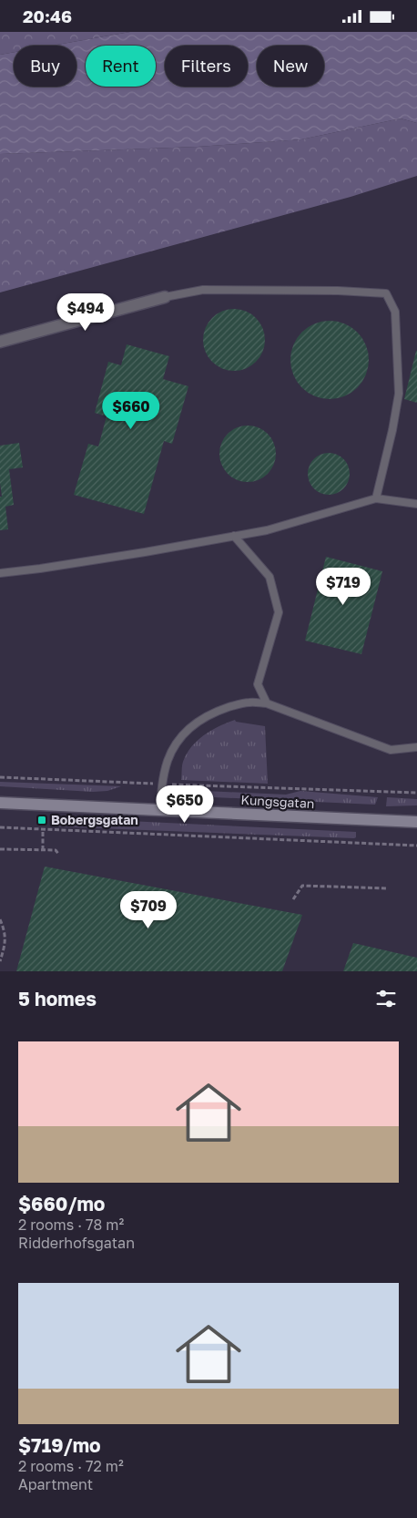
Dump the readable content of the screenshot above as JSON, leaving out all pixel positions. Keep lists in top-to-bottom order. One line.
{"streets":{"main road":["Kungsgatan"]},"places":{"transit":["Bobergsgatan"]},"page":{"status":"20:46","chip":["Buy","Rent","Filters","New"],"price":["$494","$660","$719","$650","$709"],"heading":"5 homes","list":[{"name":"$660/mo","note":"2 rooms · 78 m² · Ridderhofsgatan"},{"name":"$719/mo","note":"2 rooms · 72 m² · Apartment"}]}}
